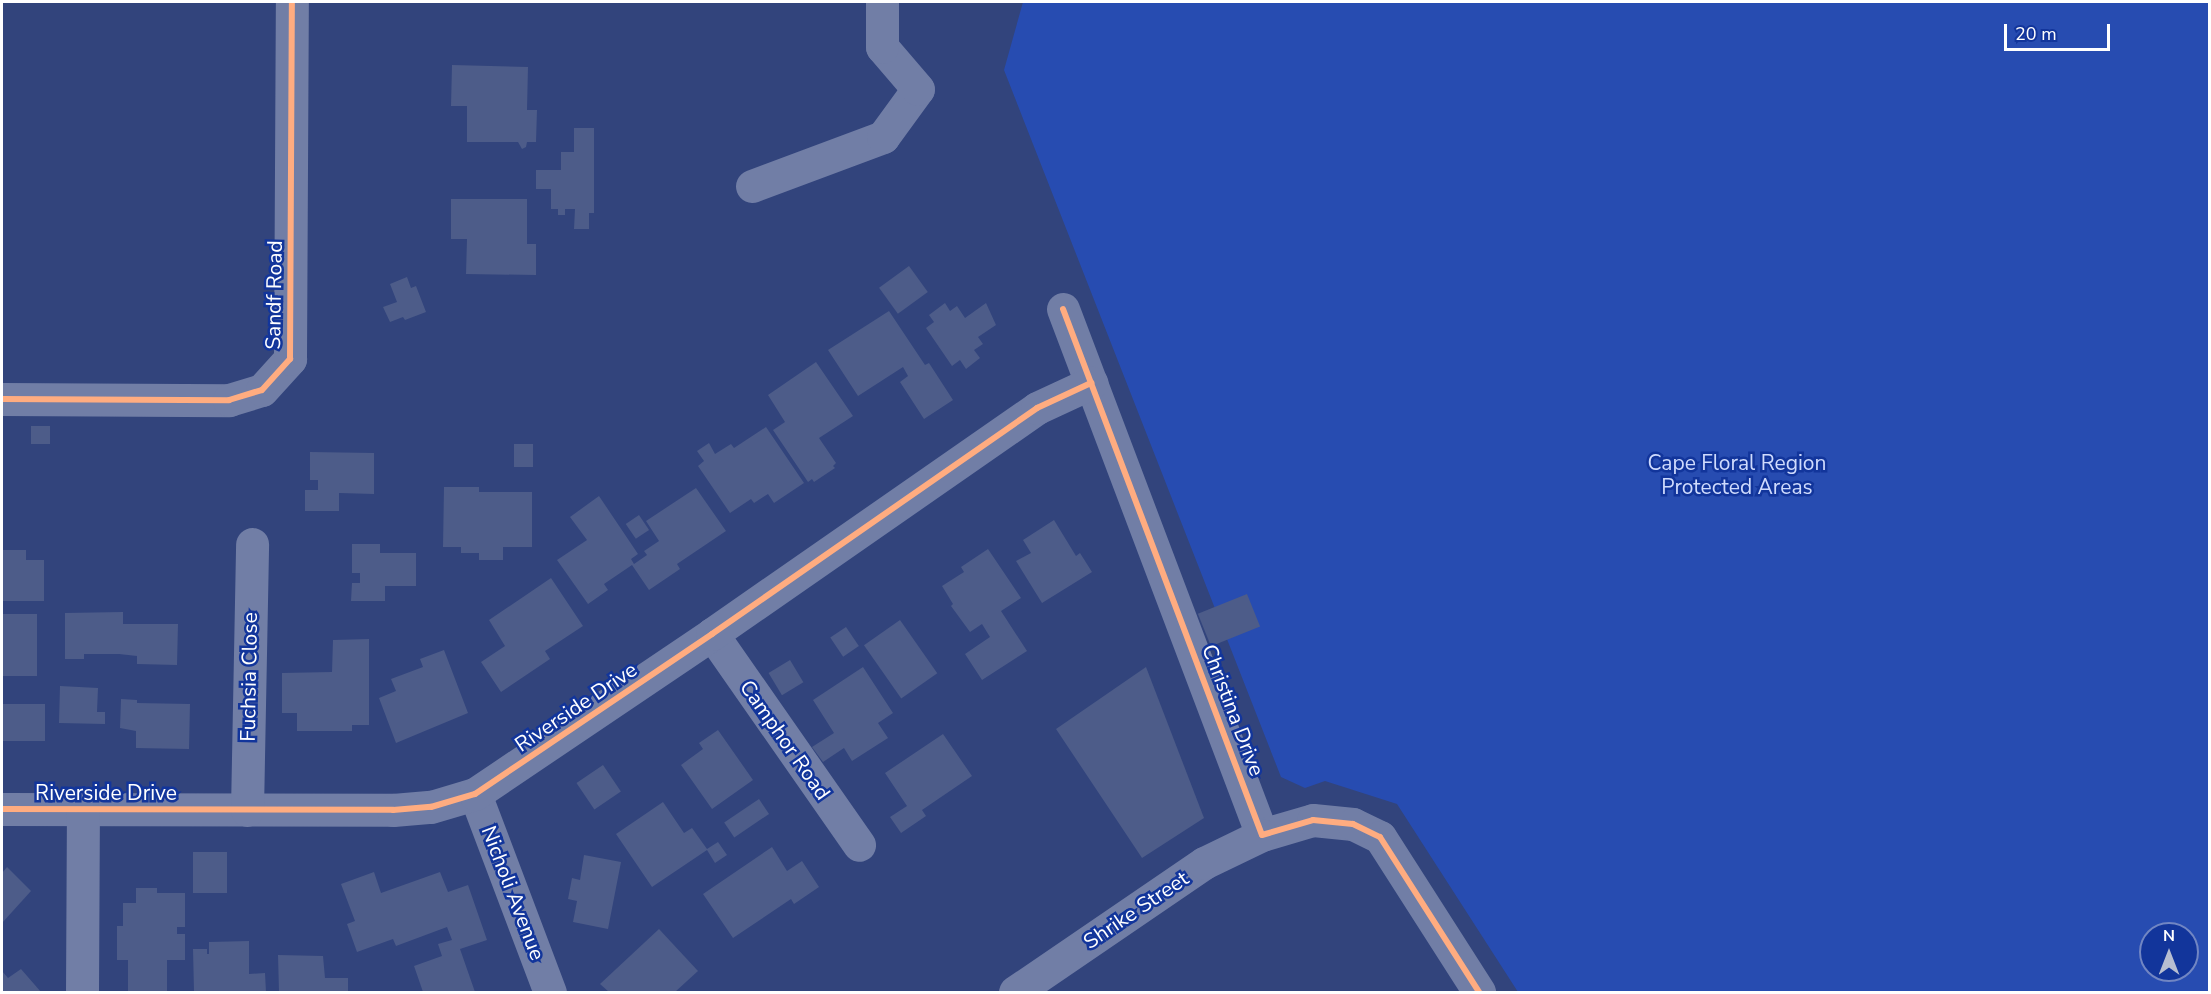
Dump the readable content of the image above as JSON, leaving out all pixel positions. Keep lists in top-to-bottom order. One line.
{"streets":{"street":["Sandf Road","Fuchsia Close","Riverside Drive","Christina Drive","Camphor Road","Nicholi Avenue","Shrike Street"]},"crossings":[["Fuchsia Close","Riverside Drive"],["Riverside Drive","Christina Drive"],["Riverside Drive","Camphor Road"],["Riverside Drive","Nicholi Avenue"],["Christina Drive","Shrike Street"]],"parks":["Cape Floral Region Protected Areas"],"scale_bar":"20 m","north":"top"}
